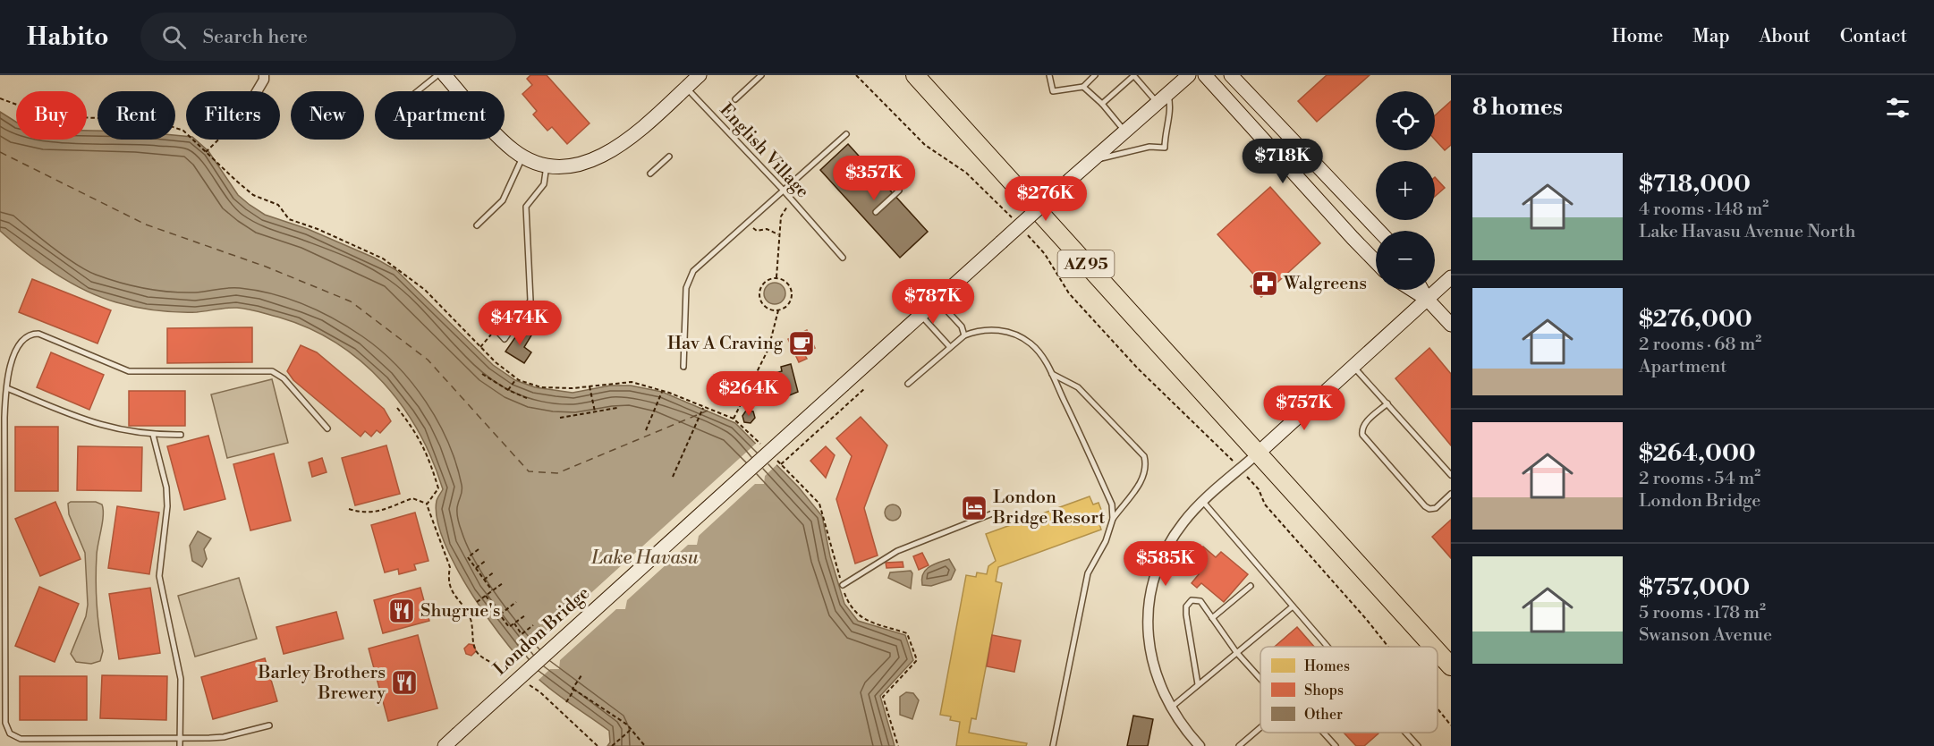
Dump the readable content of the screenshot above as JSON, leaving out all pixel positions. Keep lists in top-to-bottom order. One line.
{"streets":{"highway":["AZ 95"],"street":["London Bridge"],"lane":["English Village"]},"water":["Lake Havasu"],"places":{"pharmacy":["Walgreens"],"cafe":["Hav A Craving"],"hotel":["London Bridge Resort"],"restaurant":["Shugrue's","Barley Brothers Brewery"]},"legend":["Homes","Shops","Other"],"page":{"header":"Habito","search":"Search here","nav":["Home","Map","About","Contact"],"heading":"8 homes","map_buttons":["+","−"],"chip":["Buy","Rent","Filters","New","Apartment"],"price":["$718K","$357K","$276K","$787K","$474K","$264K","$757K","$585K"],"list":[{"name":"$718,000","note":"4 rooms · 148 m² · Lake Havasu Avenue North"},{"name":"$276,000","note":"2 rooms · 68 m² · Apartment"},{"name":"$264,000","note":"2 rooms · 54 m² · London Bridge"},{"name":"$757,000","note":"5 rooms · 178 m² · Swanson Avenue"}]}}
